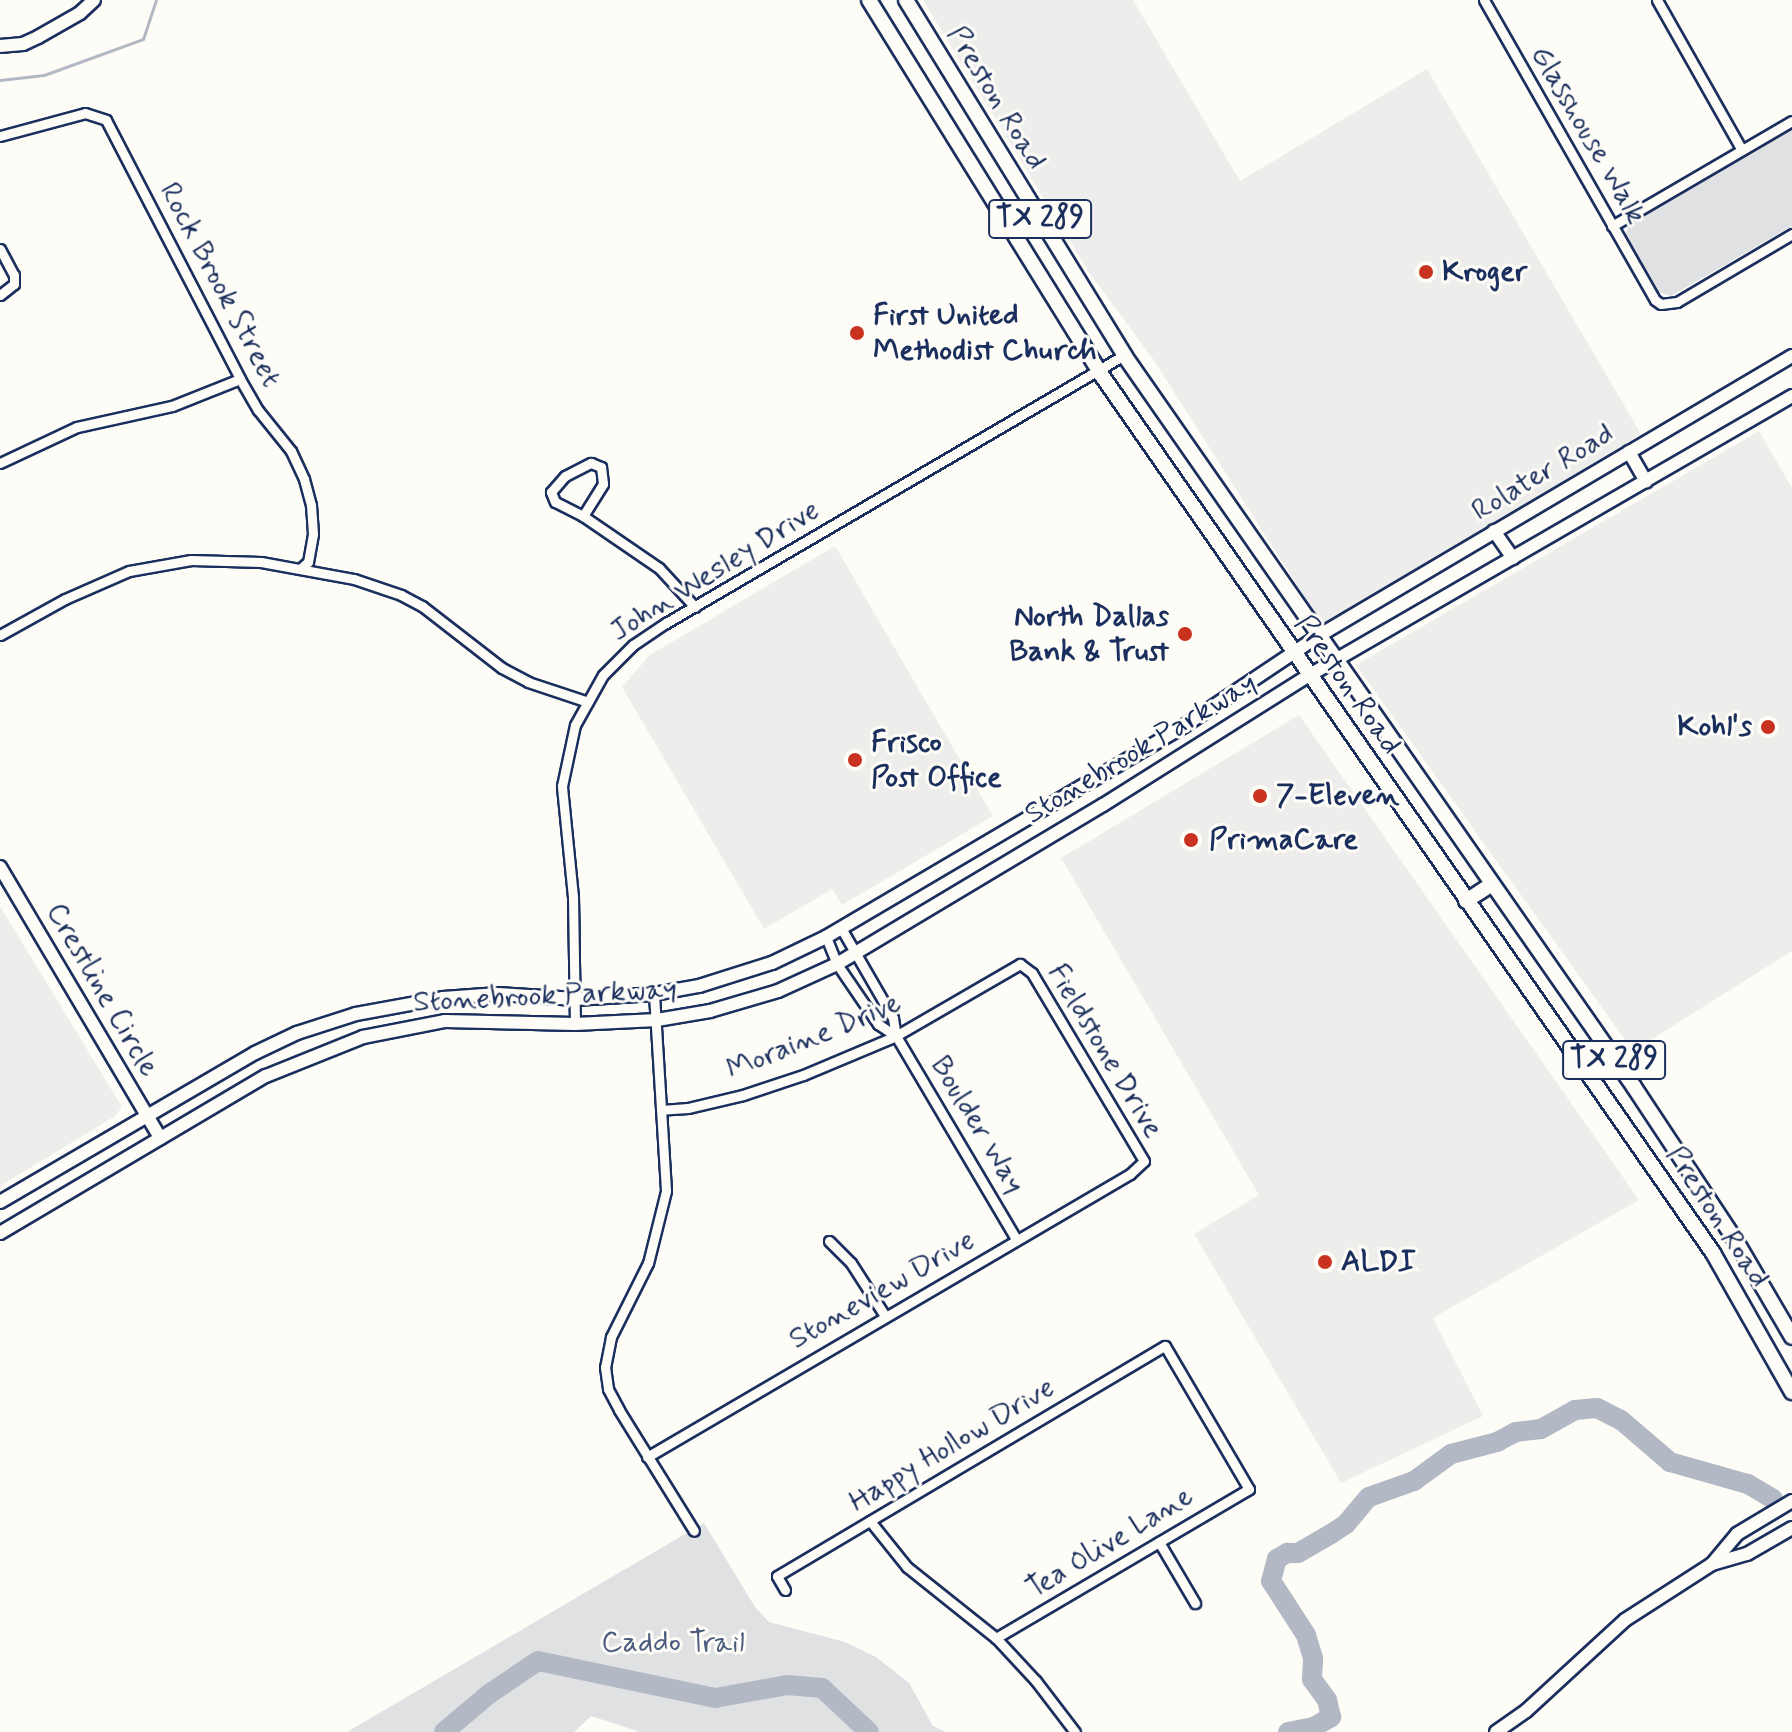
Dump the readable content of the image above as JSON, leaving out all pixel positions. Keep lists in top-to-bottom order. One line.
{"streets":{"main road":["Preston Road","TX 289","Rolater Road","Stonebrook Parkway","Crestline Circle"],"street":["Glasshouse Walk","Rock Brook Street","John Wesley Drive","Moraine Drive","Fieldstone Drive","Boulder Way","Stoneview Drive","Happy Hollow Drive","Tea Olive Lane"]},"crossings":[["Preston Road","Rolater Road"],["Preston Road","John Wesley Drive"],["Preston Road","Stonebrook Parkway"],["Rolater Road","Stonebrook Parkway"],["John Wesley Drive","Stonebrook Parkway"],["Stonebrook Parkway","Crestline Circle"],["Stonebrook Parkway","Boulder Way"],["Moraine Drive","Fieldstone Drive"],["Moraine Drive","Boulder Way"],["Fieldstone Drive","Stoneview Drive"],["Boulder Way","Stoneview Drive"],["Happy Hollow Drive","Tea Olive Lane"]],"parks":["Caddo Trail"],"places":["Kroger","First United Methodist Church","North Dallas Bank & Trust","Kohl's","Frisco Post Office","7-Eleven","PrimaCare","ALDI"]}
